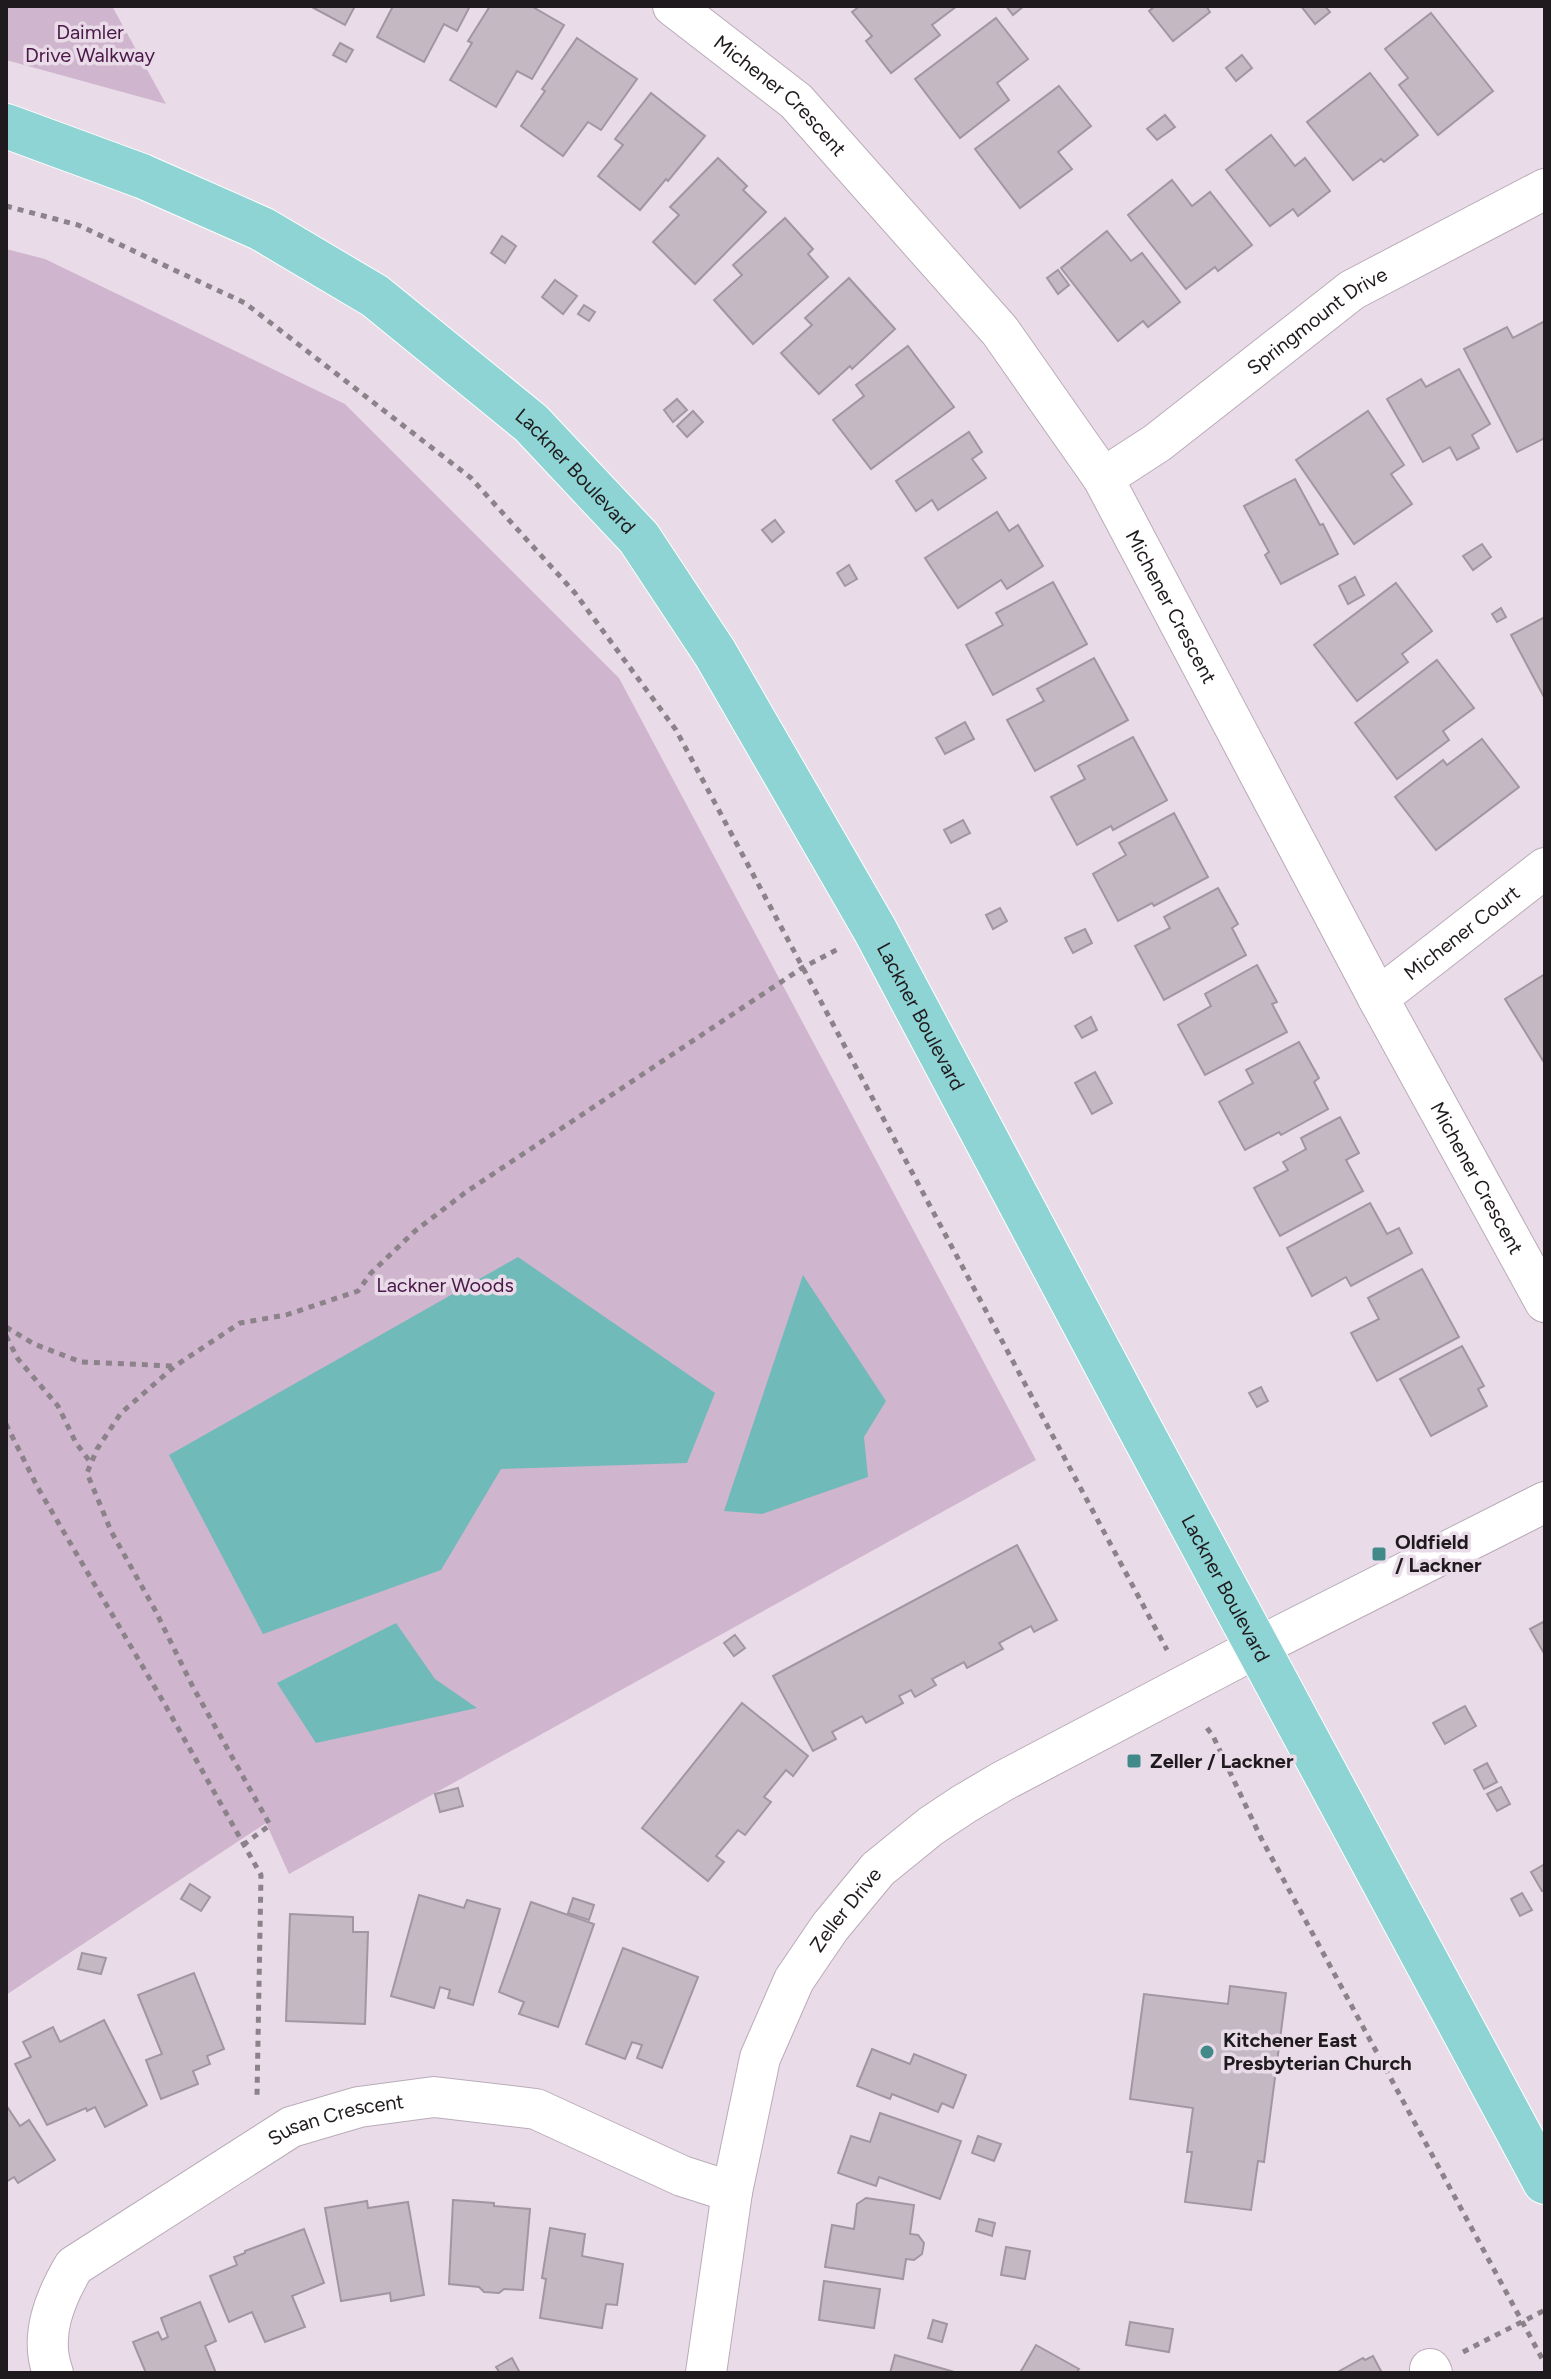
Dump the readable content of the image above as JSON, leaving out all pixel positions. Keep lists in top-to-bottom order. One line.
{"streets":{"main road":["Lackner Boulevard"],"street":["Michener Crescent","Springmount Drive","Michener Court","Zeller Drive","Susan Crescent"]},"crossings":[["Michener Crescent","Springmount Drive"],["Michener Crescent","Michener Court"],["Lackner Boulevard","Zeller Drive"],["Zeller Drive","Susan Crescent"]],"parks":["Daimler Drive Walkway","Lackner Woods"],"places":{"transit":["Oldfield / Lackner","Zeller / Lackner"],"other":["Kitchener East Presbyterian Church"]}}
